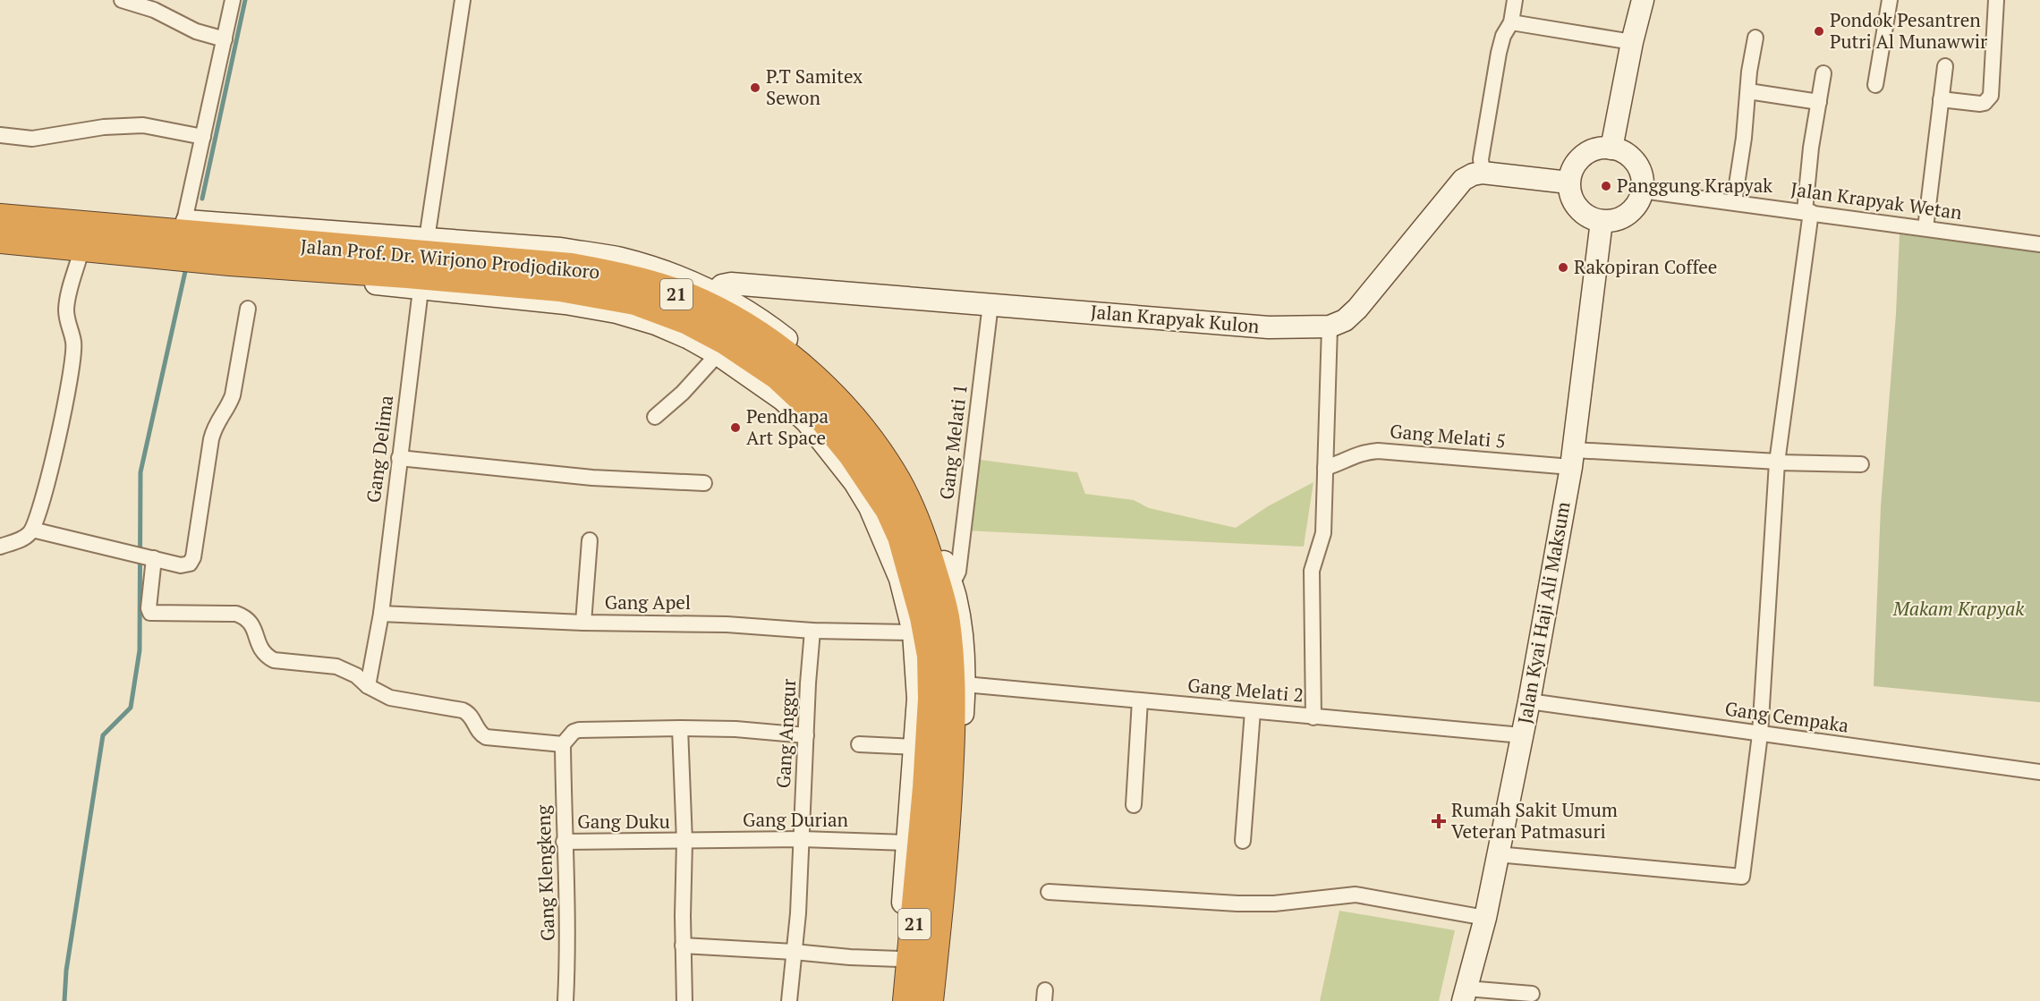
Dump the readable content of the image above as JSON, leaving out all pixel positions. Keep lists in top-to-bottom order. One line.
{"streets":{"highway":["Jalan Prof. Dr. Wirjono Prodjodikoro","21"],"street":["Jalan Krapyak Wetan","Jalan Krapyak Kulon","Gang Melati 5","Gang Melati 1","Gang Delima","Gang Apel","Jalan Kyai Haji Ali Maksum","Gang Melati 2","Gang Cempaka","Gang Anggur","Gang Durian","Gang Duku","Gang Klengkeng"]},"crossings":[["Jalan Krapyak Wetan","Jalan Kyai Haji Ali Maksum"],["Jalan Prof. Dr. Wirjono Prodjodikoro","21"],["Jalan Prof. Dr. Wirjono Prodjodikoro","Gang Durian"],["21","Gang Durian"],["Jalan Krapyak Kulon","Gang Melati 1"],["Gang Melati 5","Jalan Kyai Haji Ali Maksum"],["Gang Delima","Gang Apel"],["Gang Apel","Gang Anggur"],["Jalan Kyai Haji Ali Maksum","Gang Melati 2"],["Jalan Kyai Haji Ali Maksum","Gang Cempaka"],["Gang Anggur","Gang Durian"],["Gang Durian","Gang Duku"],["Gang Duku","Gang Klengkeng"]],"parks":["Makam Krapyak"],"places":{"other":["Pondok Pesantren Putri Al Munawwir","P.T Samitex Sewon","Panggung Krapyak","Rakopiran Coffee","Pendhapa Art Space"],"health":["Rumah Sakit Umum Veteran Patmasuri"]}}
